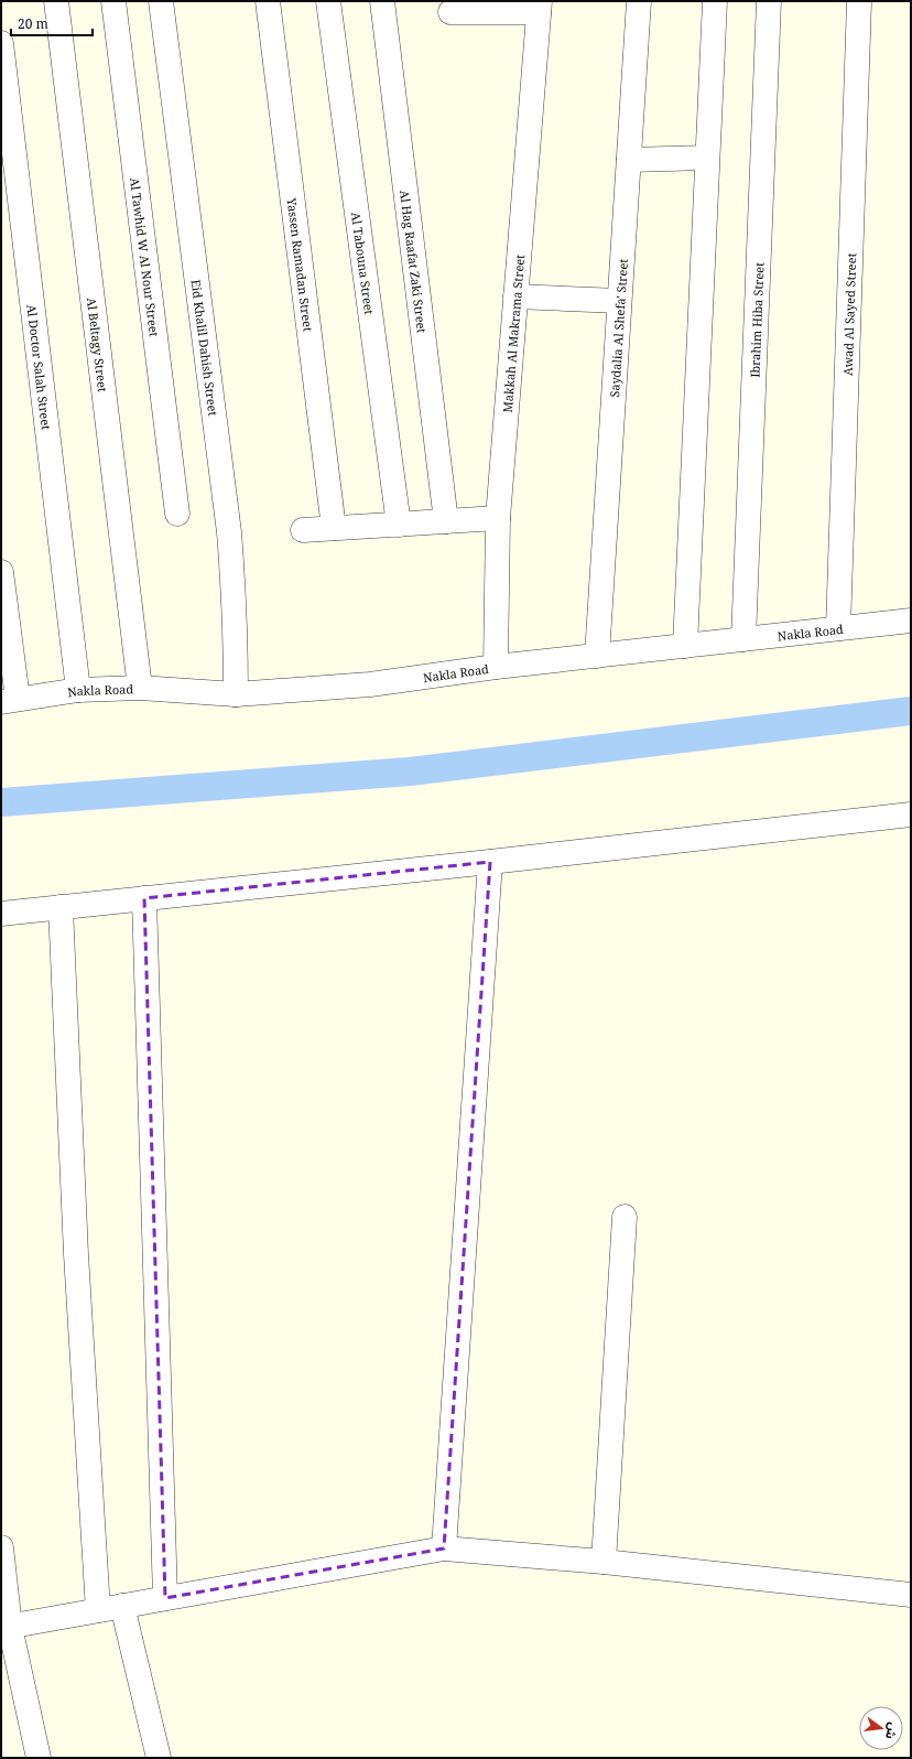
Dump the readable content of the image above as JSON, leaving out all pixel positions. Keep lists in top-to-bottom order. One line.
{"streets":{"street":["Al Tawhid W Al Nour Street","Al Hag Raafat Zaki Street","Al Tabouna Street","Yassen Ramadan Street","Awad Al Sayed Street","Ibrahim Hiba Street","Saydalia Al Shefa' Street","Makkah Al Makrama Street","Al Beltagy Street","Eid Khalil Dahish Street","Al Doctor Salah Street","Nakla Road"]},"crossings":[["Awad Al Sayed Street","Nakla Road"],["Ibrahim Hiba Street","Nakla Road"],["Saydalia Al Shefa' Street","Nakla Road"],["Makkah Al Makrama Street","Nakla Road"],["Al Beltagy Street","Nakla Road"],["Eid Khalil Dahish Street","Nakla Road"],["Al Doctor Salah Street","Nakla Road"]],"scale_bar":"20 m","north":"right"}
